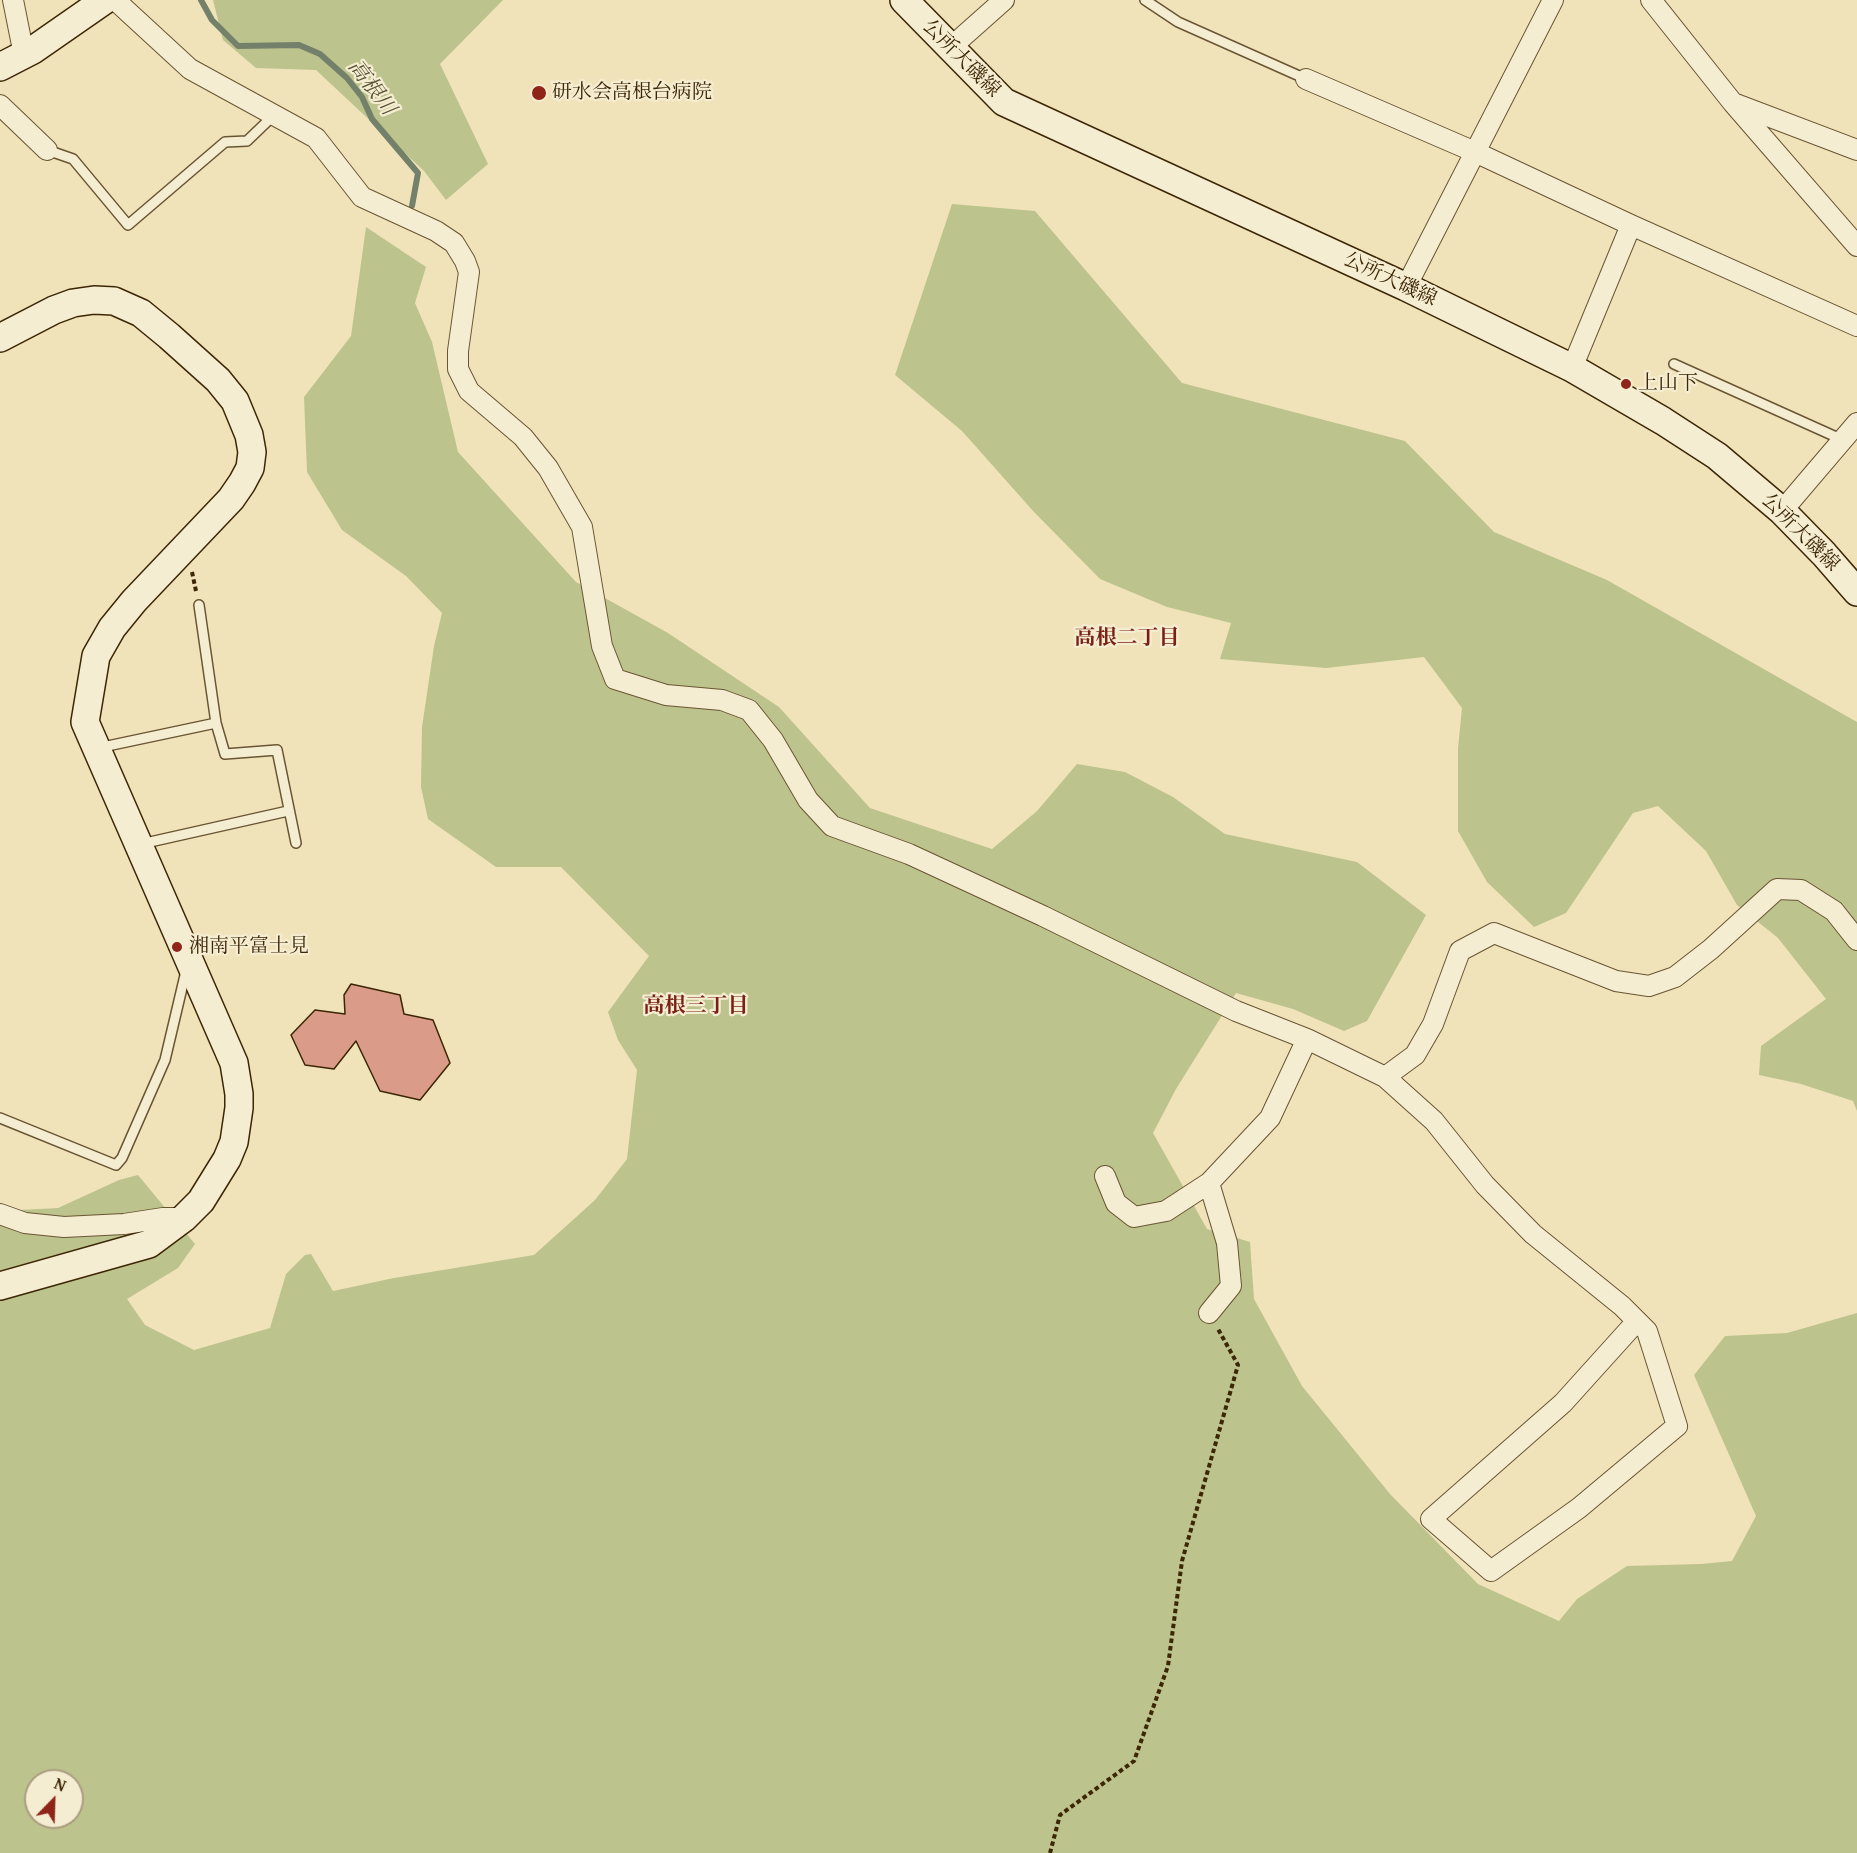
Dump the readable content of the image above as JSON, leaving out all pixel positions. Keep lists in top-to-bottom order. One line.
{"streets":{"street":["公所大磯線"]},"districts":["高根二丁目","高根三丁目"],"water":["高根川"],"places":["研水会高根台病院","上山下","湘南平富士見"],"north":"top right"}
